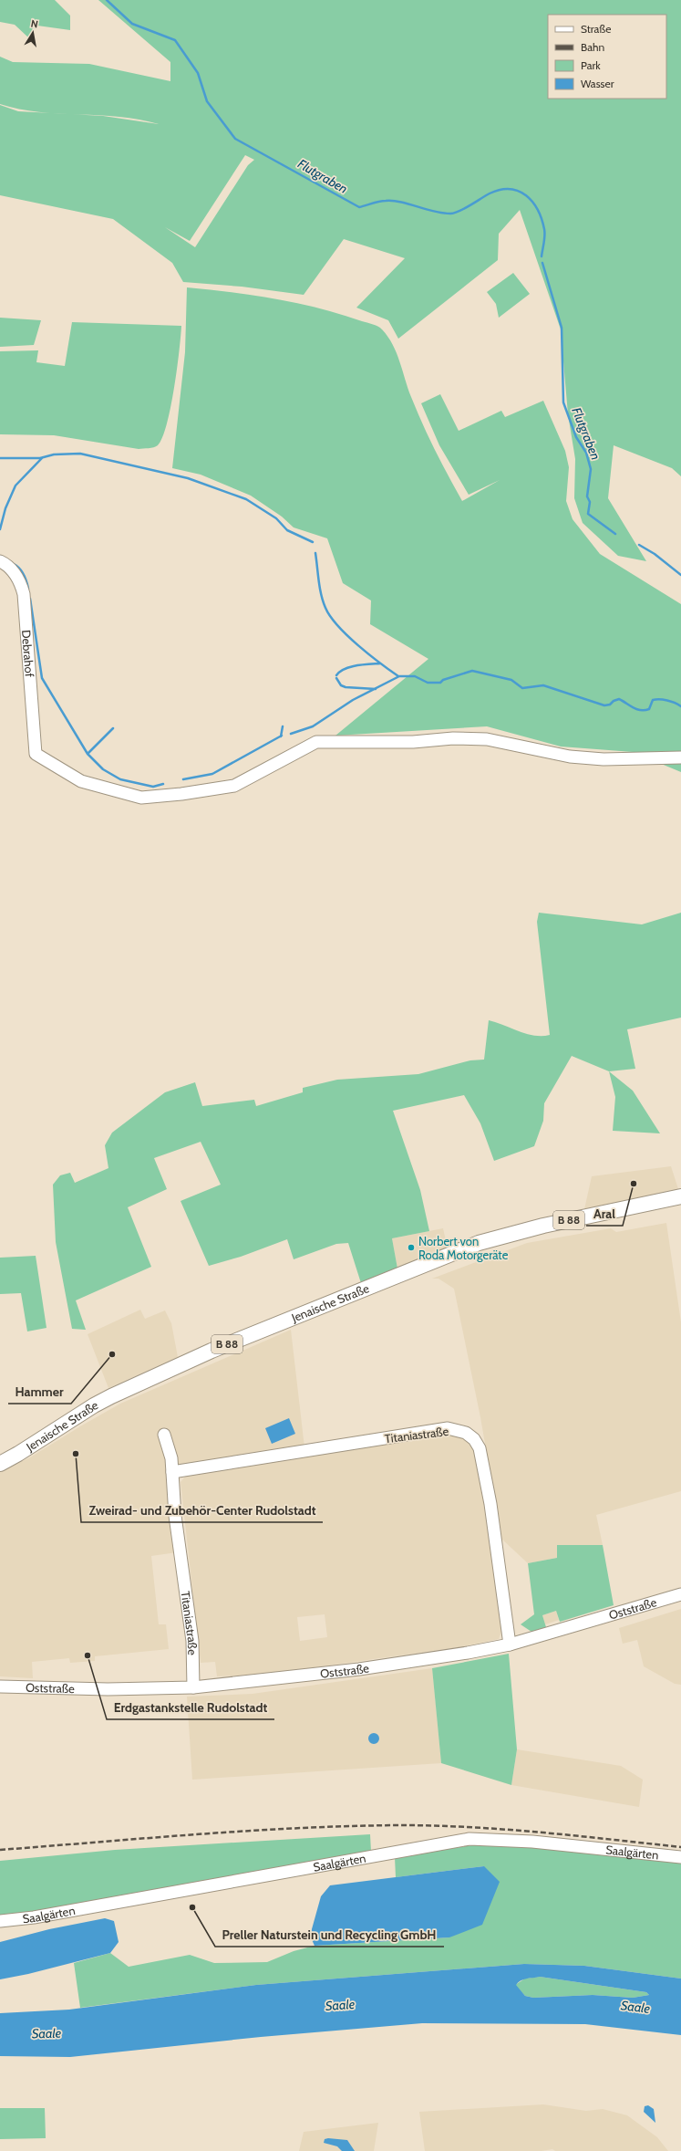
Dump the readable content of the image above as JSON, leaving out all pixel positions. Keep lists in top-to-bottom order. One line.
{"streets":{"main road":["B 88","Jenaische Straße"],"street":["Debrahof","Titaniastraße","Oststraße","Saalgärten"]},"crossings":[["Titaniastraße","Oststraße"]],"water":["Flutgraben","Saale"],"places":["Aral","Norbert von Roda Motorgeräte","Hammer","Zweirad- und Zubehör-Center Rudolstadt","Erdgastankstelle Rudolstadt","Preller Naturstein und Recycling GmbH"],"legend":["Straße","Bahn","Park","Wasser"],"north":"top"}
